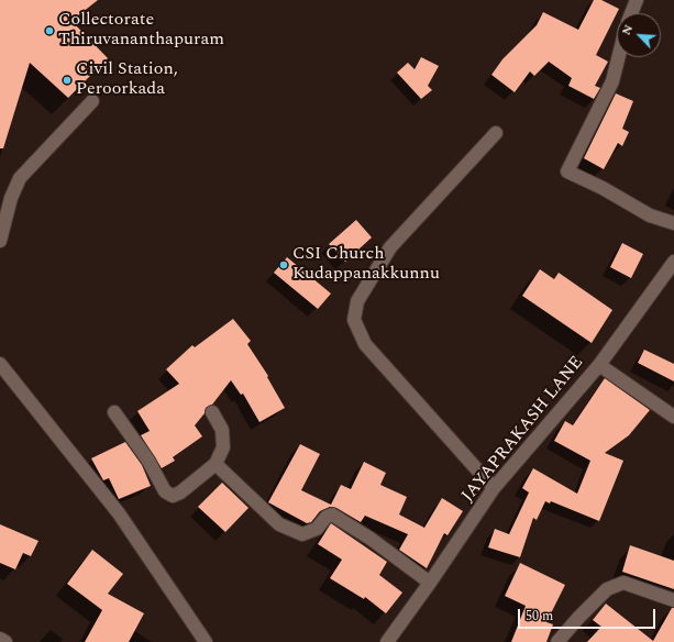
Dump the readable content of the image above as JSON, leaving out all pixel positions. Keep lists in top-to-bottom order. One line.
{"streets":{"street":["JAYAPRAKASH LANE"]},"places":["Collectorate Thiruvananthapuram","Civil Station, Peroorkada","CSI Church Kudappanakkunnu"],"scale_bar":"50 m","north":"top left"}
